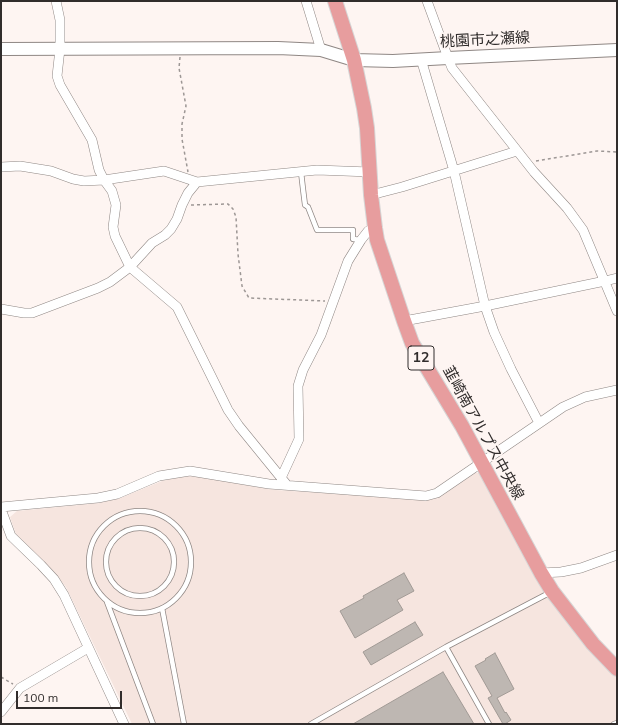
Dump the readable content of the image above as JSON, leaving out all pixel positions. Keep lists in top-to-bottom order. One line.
{"streets":{"main road":["12","韮崎南アルプス中央線"],"street":["桃園市之瀬線"]},"crossings":[["桃園市之瀬線","韮崎南アルプス中央線"]],"scale_bar":"100 m"}
